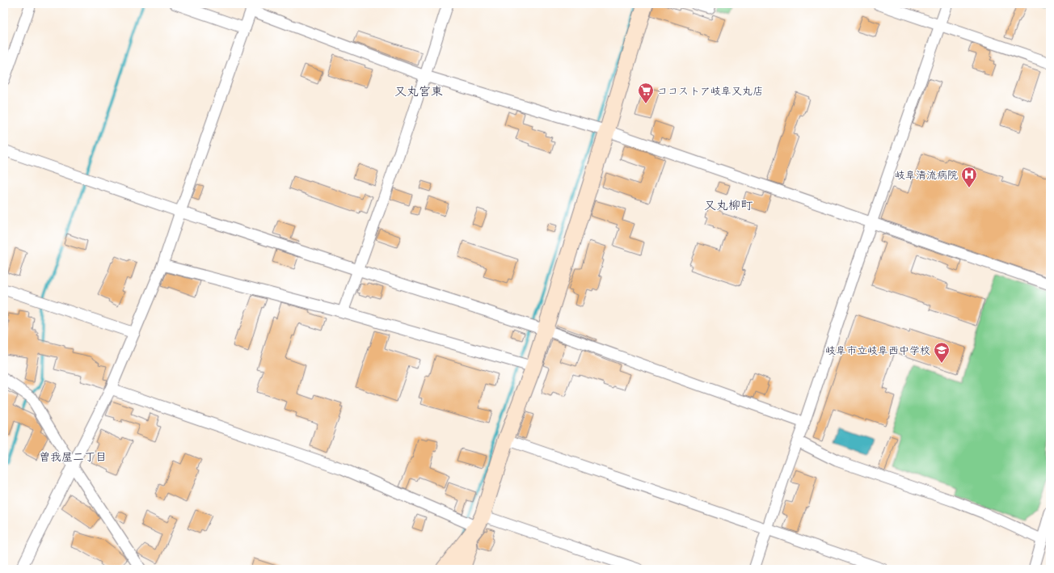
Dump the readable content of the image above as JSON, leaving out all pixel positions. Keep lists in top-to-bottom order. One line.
{"districts":["又丸宮東","又丸柳町","曽我屋二丁目"],"places":{"supermarket":["ココストア岐阜又丸店"],"hospital":["岐阜清流病院"],"school or university":["岐阜市立岐阜西中学校"]}}
